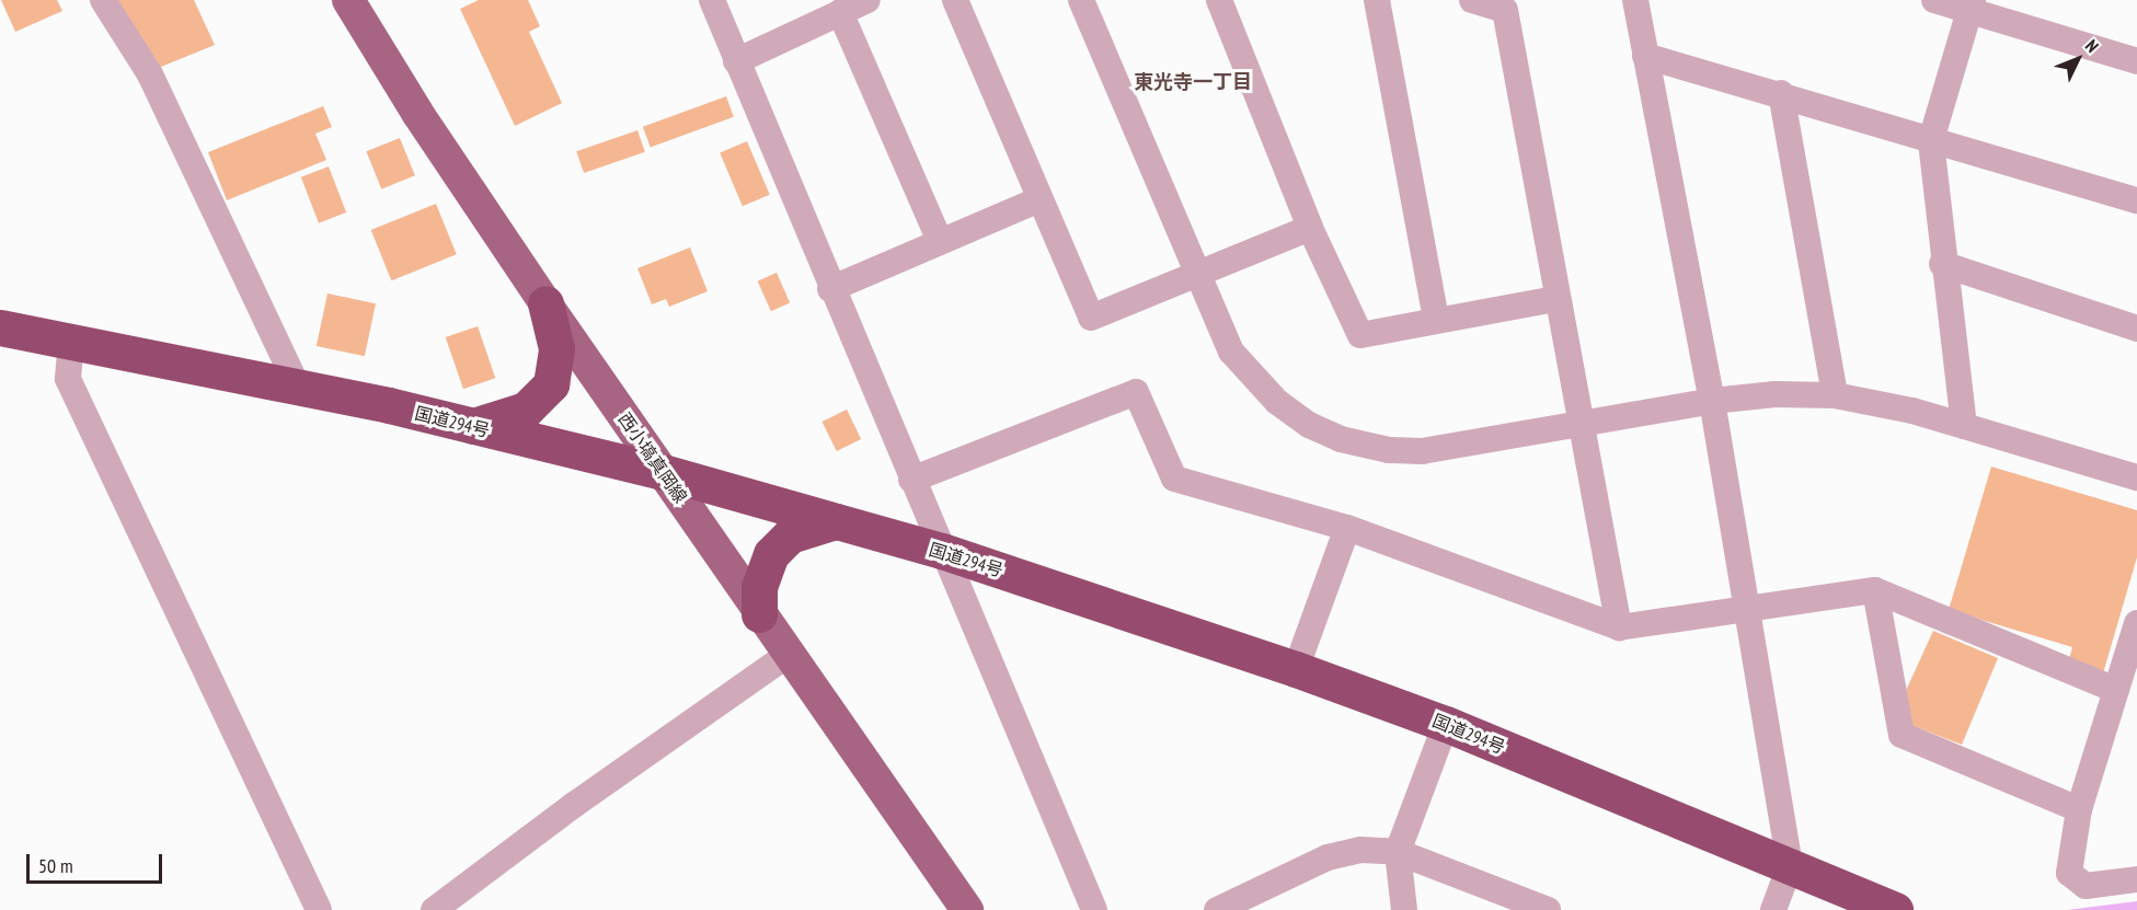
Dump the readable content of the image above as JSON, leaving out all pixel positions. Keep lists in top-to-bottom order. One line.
{"streets":{"highway":["国道294号"],"main road":["西小塙真岡線"]},"crossings":[["国道294号","西小塙真岡線"]],"districts":["東光寺一丁目"],"scale_bar":"50 m","north":"top right"}
